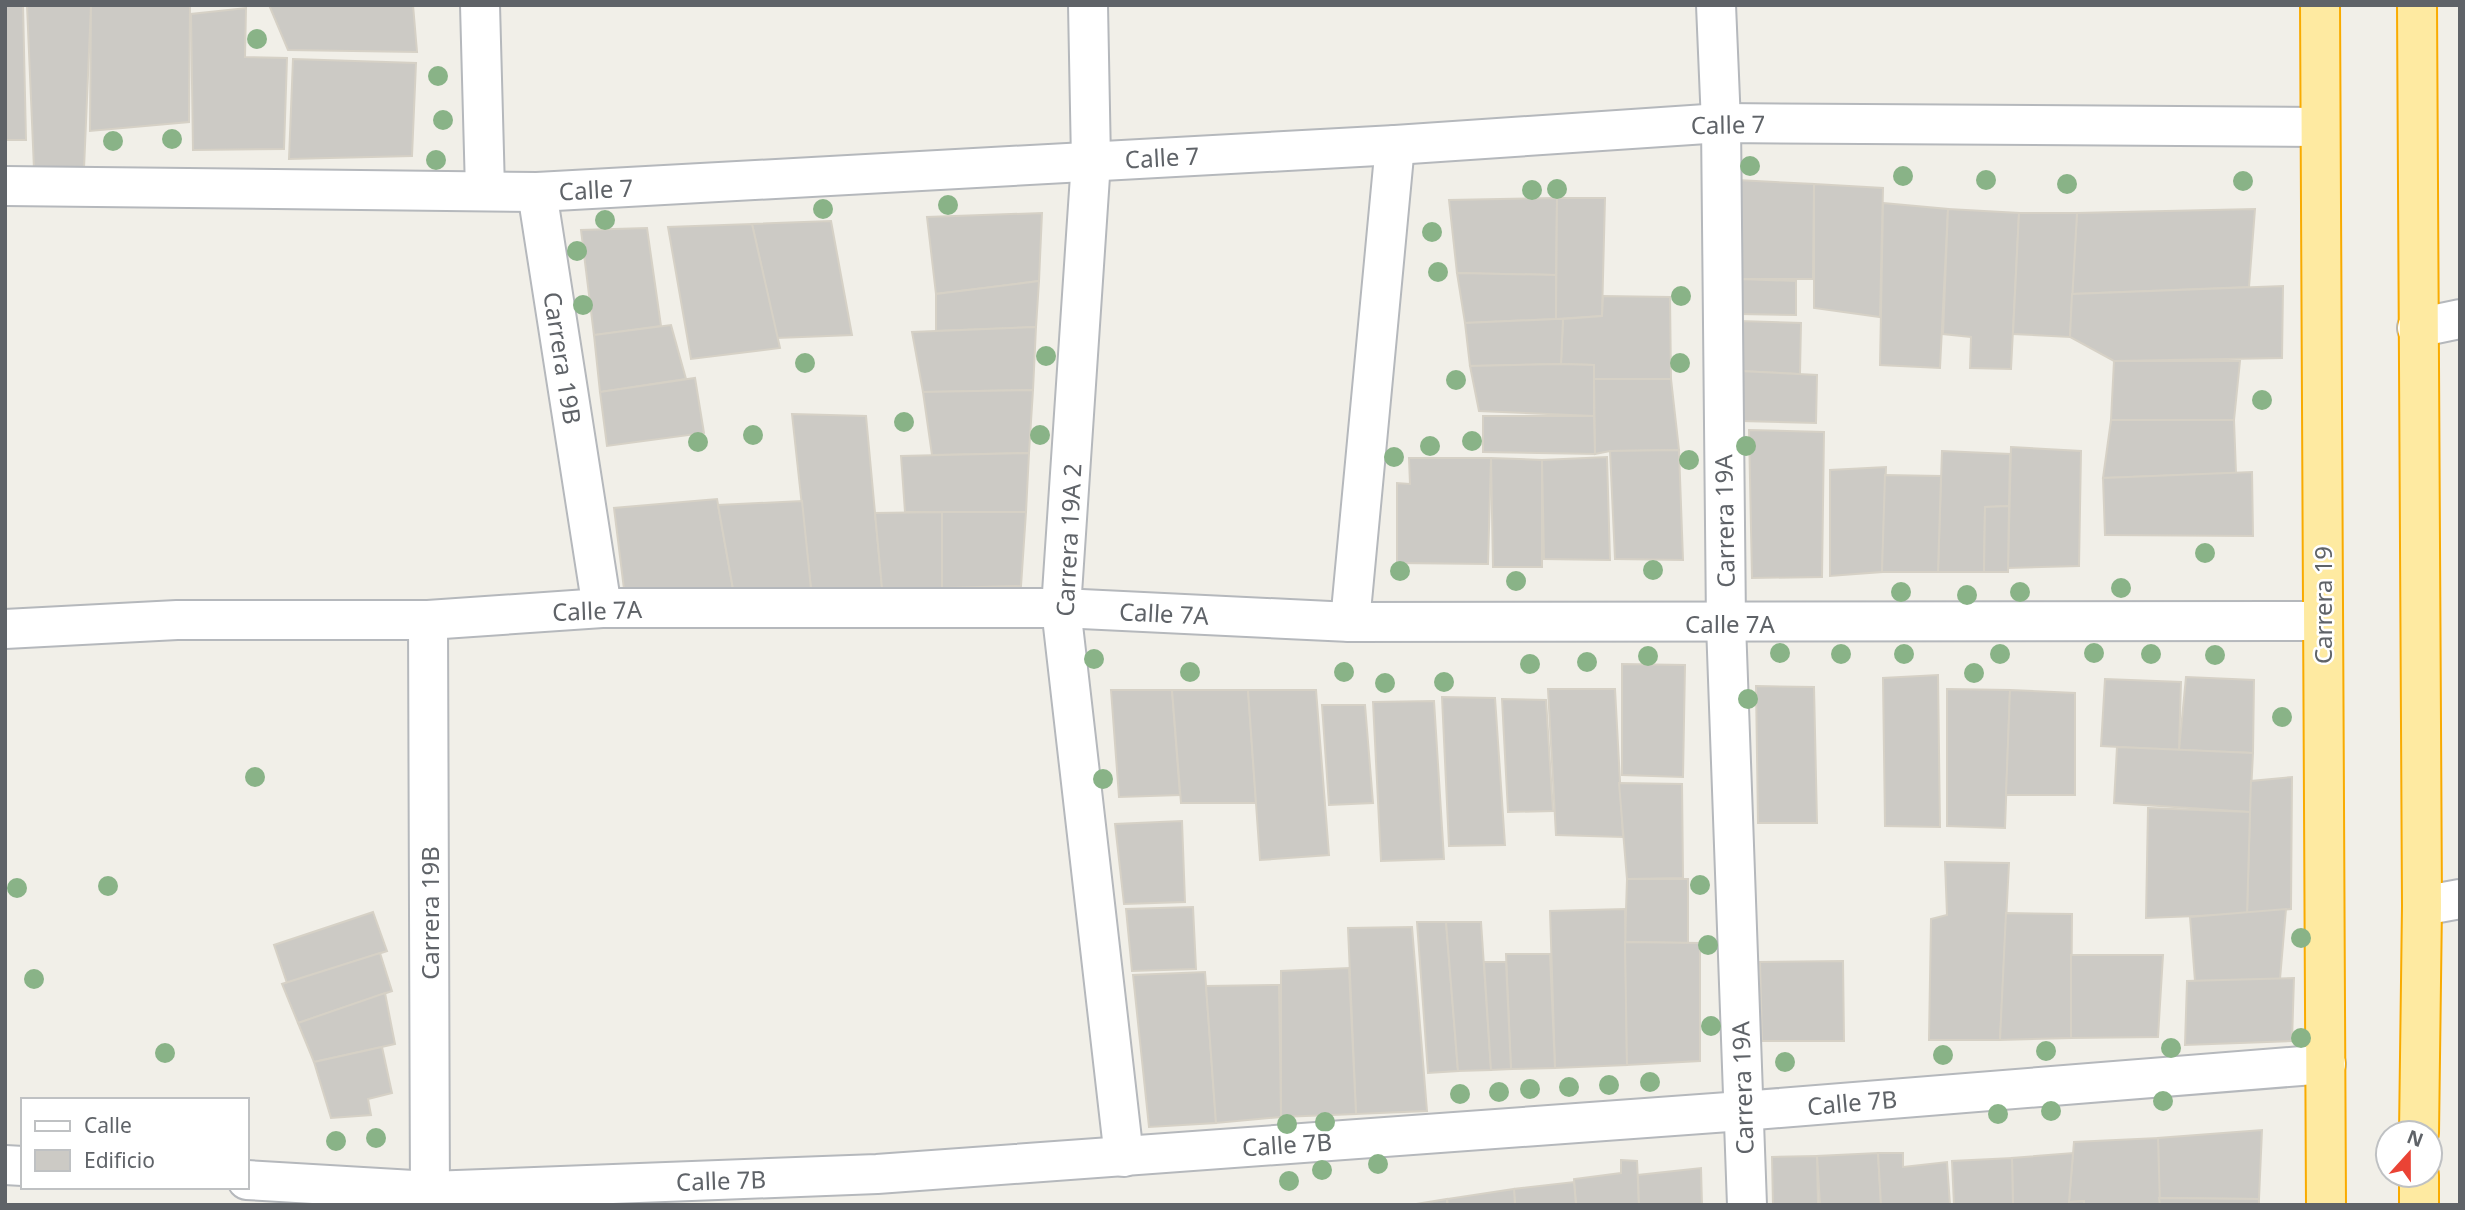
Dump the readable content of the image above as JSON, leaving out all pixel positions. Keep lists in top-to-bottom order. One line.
{"streets":{"highway":["Carrera 19"],"street":["Calle 7","Carrera 19B","Carrera 19A","Carrera 19A 2","Calle 7A","Calle 7B"]},"crossings":[["Calle 7","Carrera 19B"],["Calle 7","Carrera 19A"],["Calle 7","Carrera 19A 2"],["Calle 7","Carrera 19"],["Carrera 19B","Calle 7A"],["Carrera 19B","Calle 7B"],["Carrera 19A","Calle 7A"],["Carrera 19A","Calle 7B"],["Carrera 19A 2","Calle 7A"],["Carrera 19A 2","Calle 7B"],["Carrera 19","Calle 7A"],["Carrera 19","Calle 7B"]],"legend":["Calle","Edificio"],"north":"top"}
